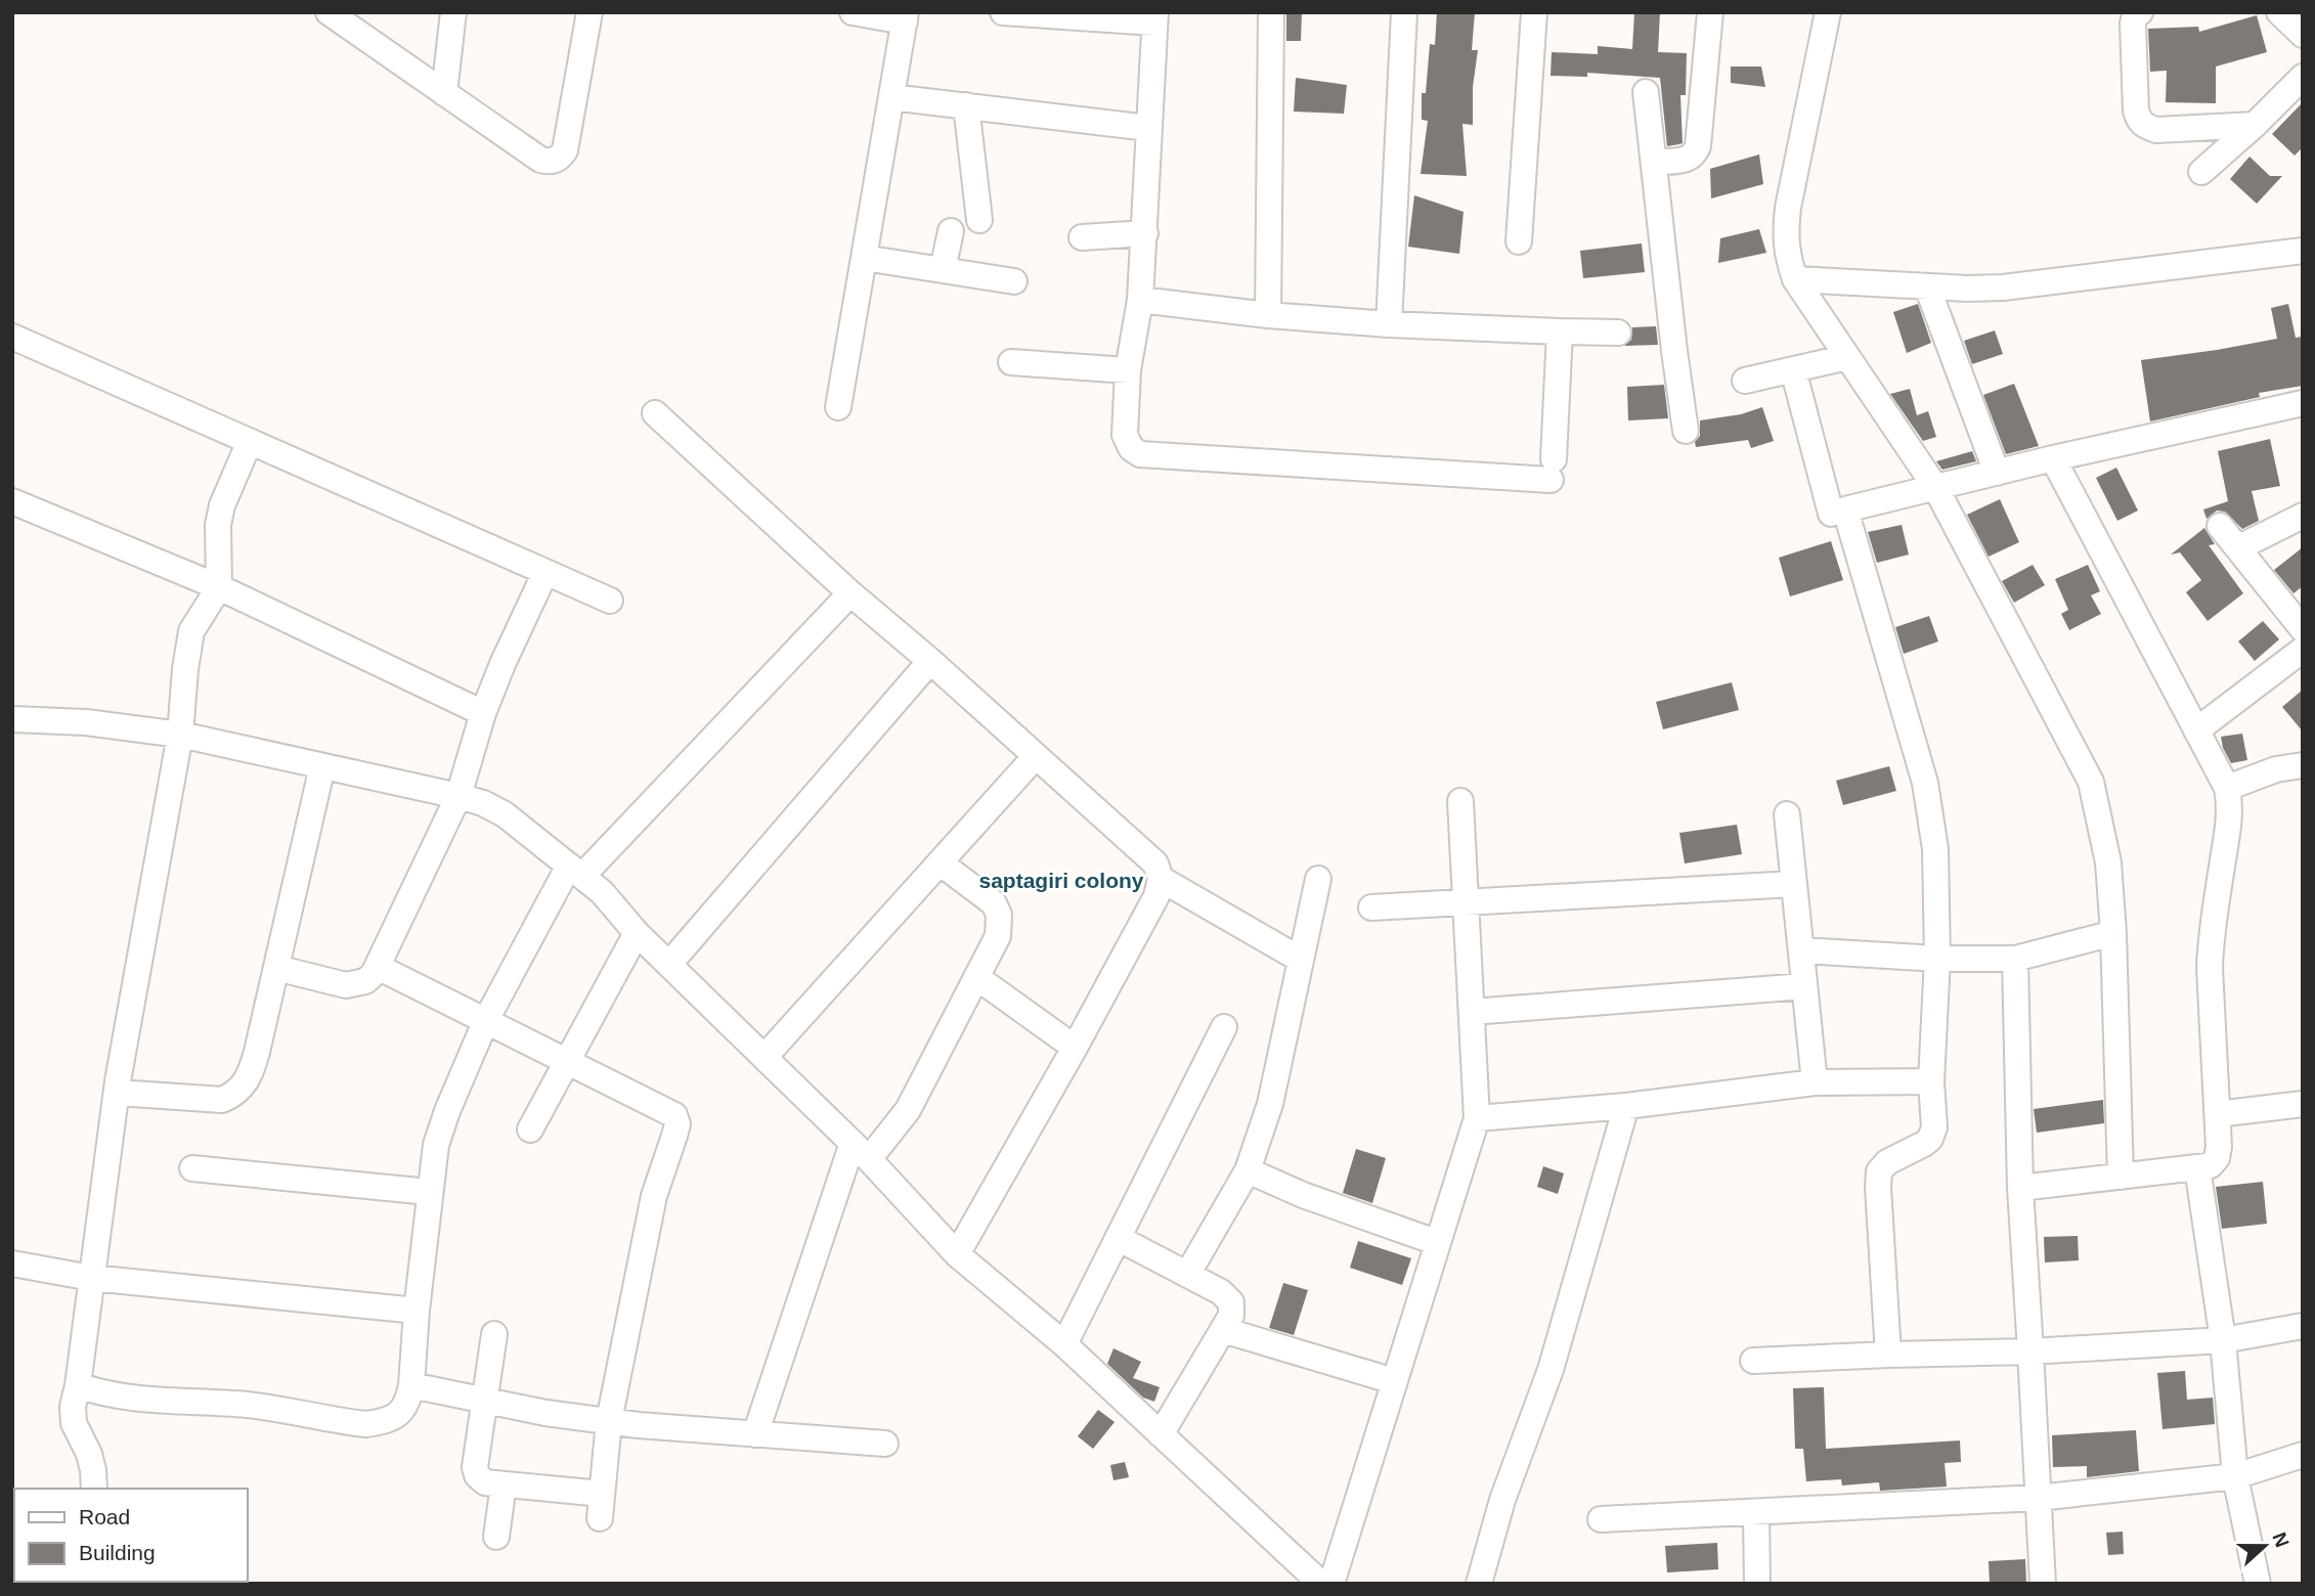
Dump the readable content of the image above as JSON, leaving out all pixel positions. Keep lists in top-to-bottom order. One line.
{"districts":["saptagiri colony"],"legend":["Road","Building"],"north":"right"}
